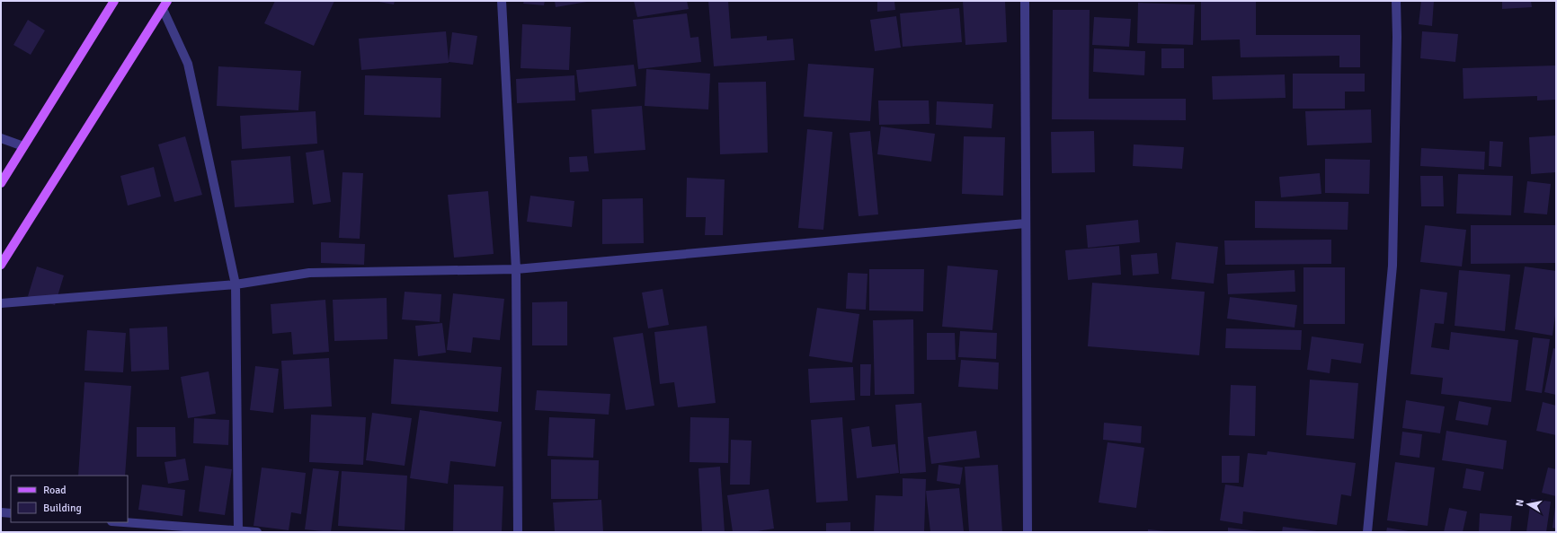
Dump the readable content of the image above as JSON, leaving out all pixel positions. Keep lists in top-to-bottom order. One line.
{"legend":["Road","Building"],"north":"left"}
